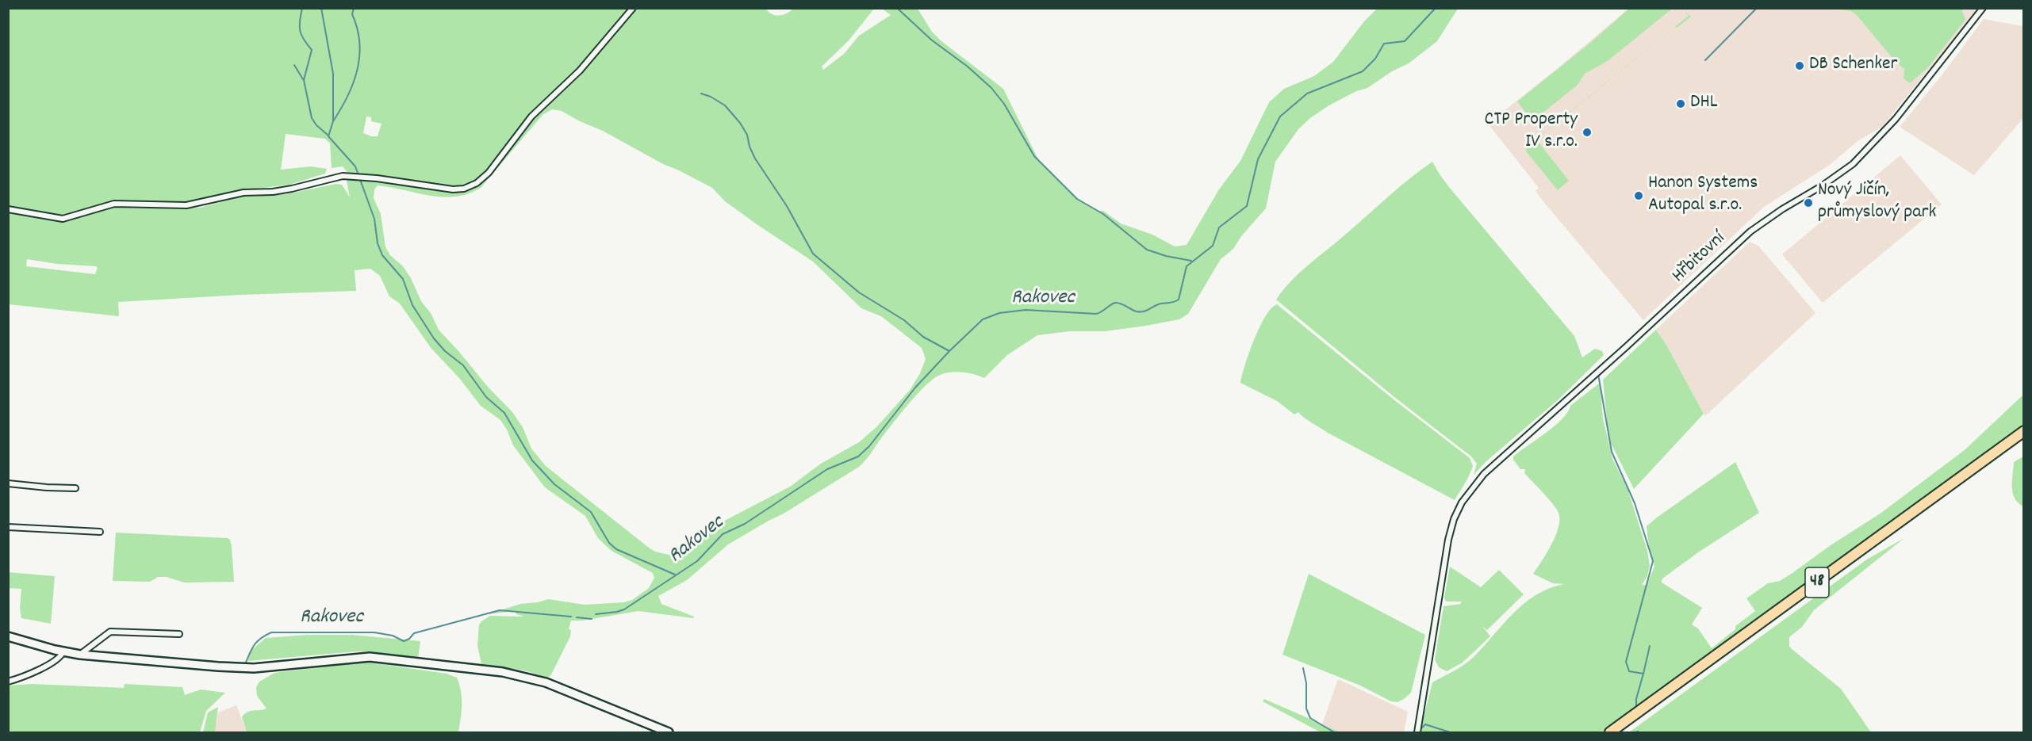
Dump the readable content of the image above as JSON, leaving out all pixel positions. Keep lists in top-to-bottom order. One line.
{"streets":{"highway":["48"],"street":["Hřbitovní"]},"water":["Rakovec"],"places":["DB Schenker","DHL","CTP Property IV s.r.o.","Hanon Systems Autopal s.r.o.","Nový Jičín, průmyslový park"]}
